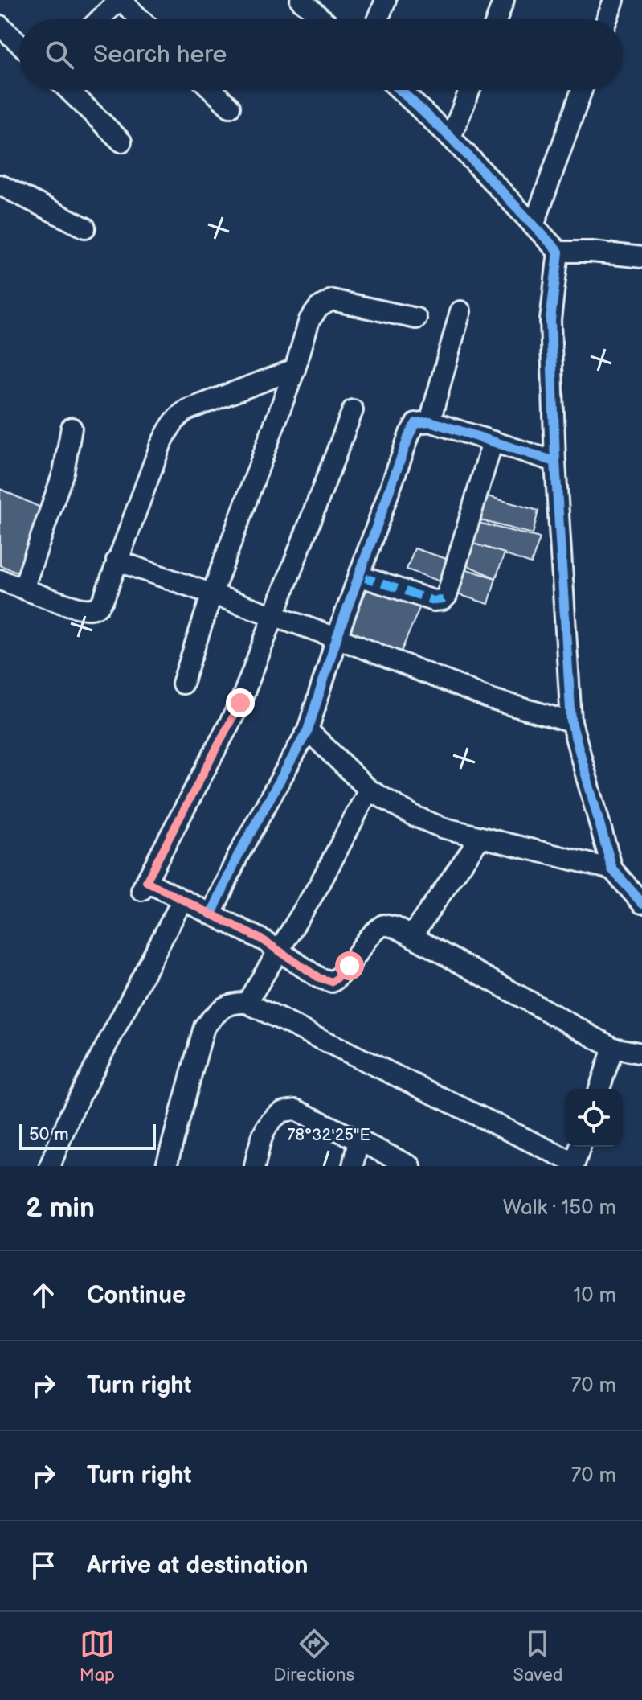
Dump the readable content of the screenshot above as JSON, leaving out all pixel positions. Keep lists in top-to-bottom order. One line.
{"scale_bar":"50 m","page":{"search":"Search here","scale":"50 m","heading":["2 min","Walk · 150 m"],"list":[["Continue","10 m"],["Turn right","70 m"],["Turn right","70 m"],"Arrive at destination"],"nav":["Map","Directions","Saved"]},"coordinates":["78°32'25\"E"]}
